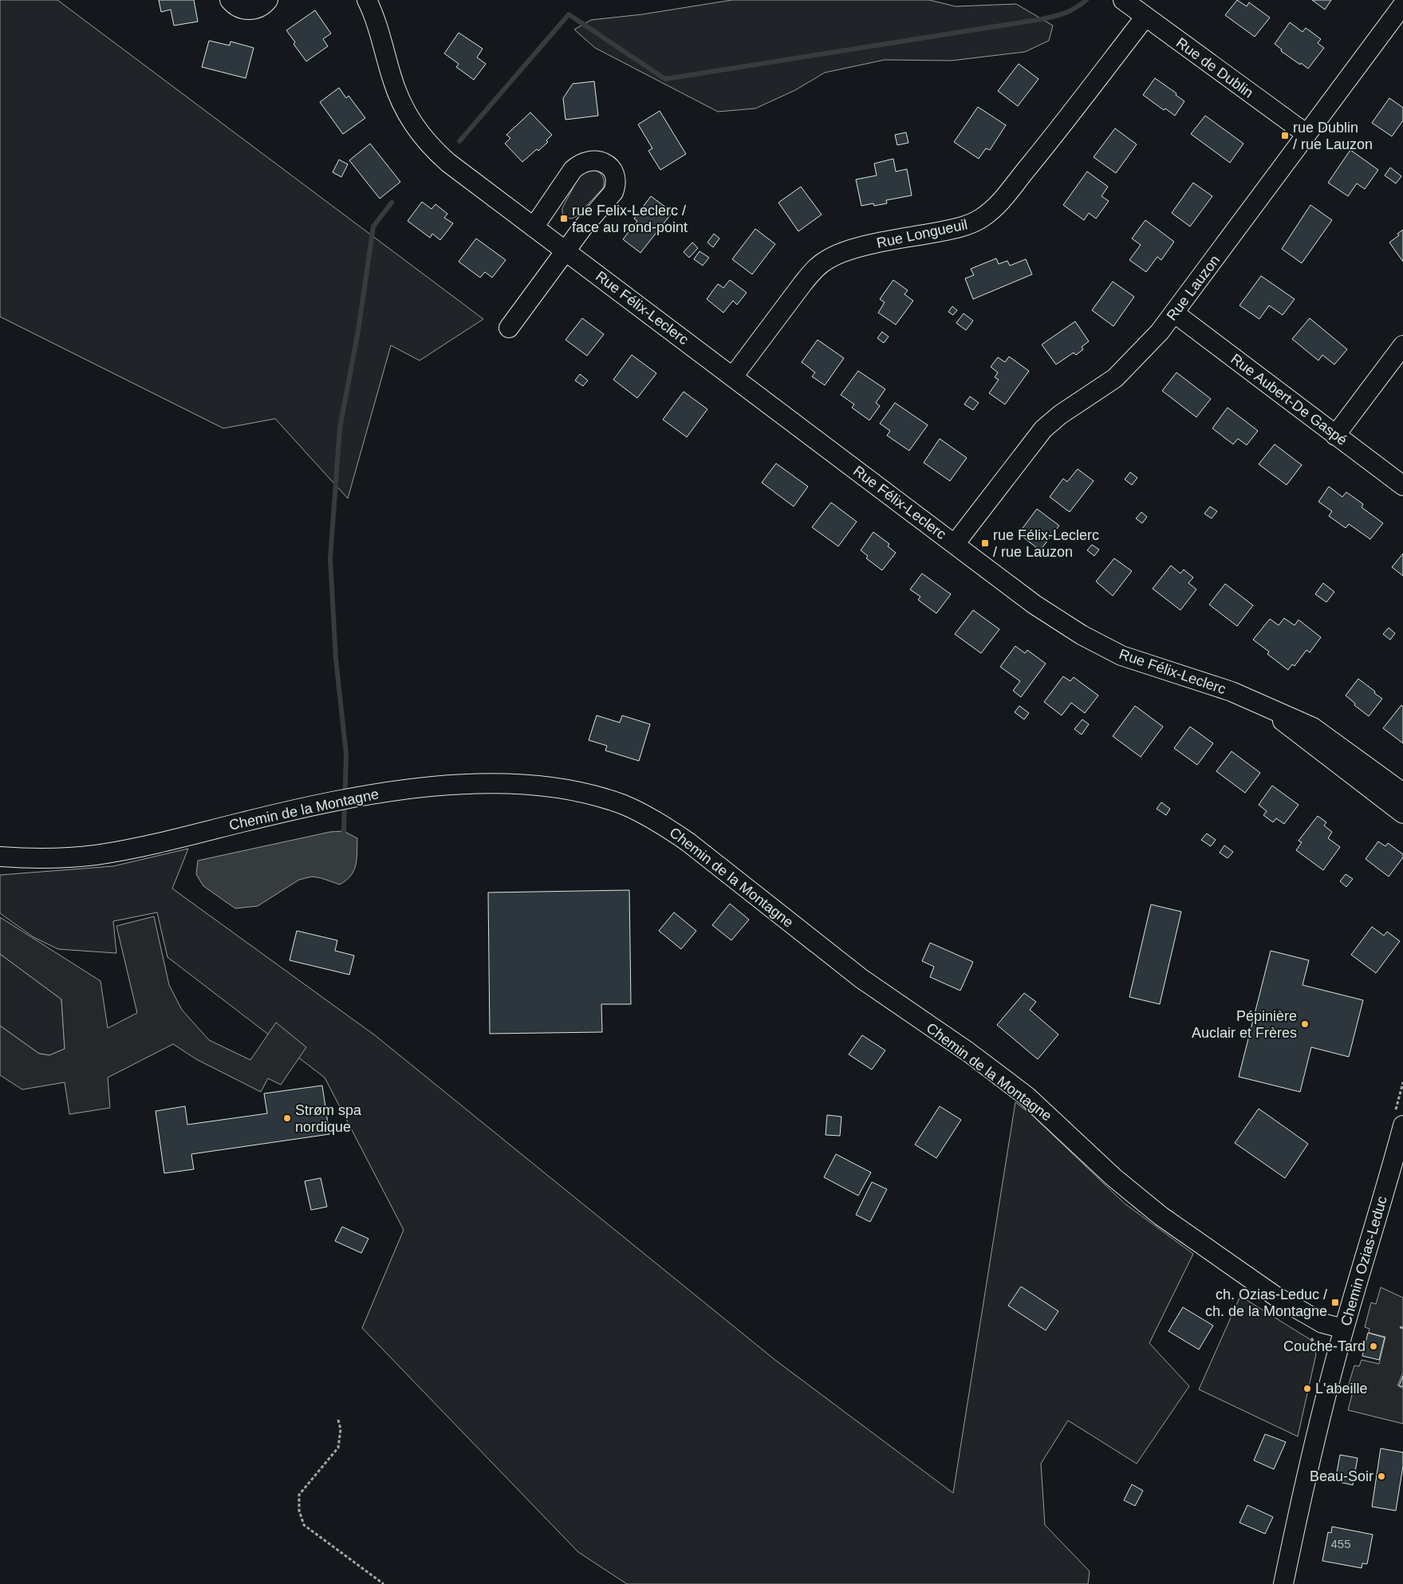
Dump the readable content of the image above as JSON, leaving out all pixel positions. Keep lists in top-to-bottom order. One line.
{"streets":{"street":["Rue de Dublin","Rue Longueuil","Rue Lauzon","Rue Félix-Leclerc","Rue Aubert-De Gaspé","Chemin de la Montagne","Chemin Ozias-Leduc"]},"crossings":[["Rue de Dublin","Rue Longueuil"],["Rue de Dublin","Rue Lauzon"],["Rue Longueuil","Rue Félix-Leclerc"],["Rue Lauzon","Rue Félix-Leclerc"],["Rue Lauzon","Rue Aubert-De Gaspé"],["Chemin de la Montagne","Chemin Ozias-Leduc"]],"places":{"transit":["rue Dublin / rue Lauzon","rue Felix-Leclerc / face au rond-point","rue Félix-Leclerc / rue Lauzon","ch. Ozias-Leduc / ch. de la Montagne"],"other":["Pépinière Auclair et Frères","Strøm spa nordique","Couche-Tard","L'abeille","Beau-Soir"]},"house_numbers":["455"]}
